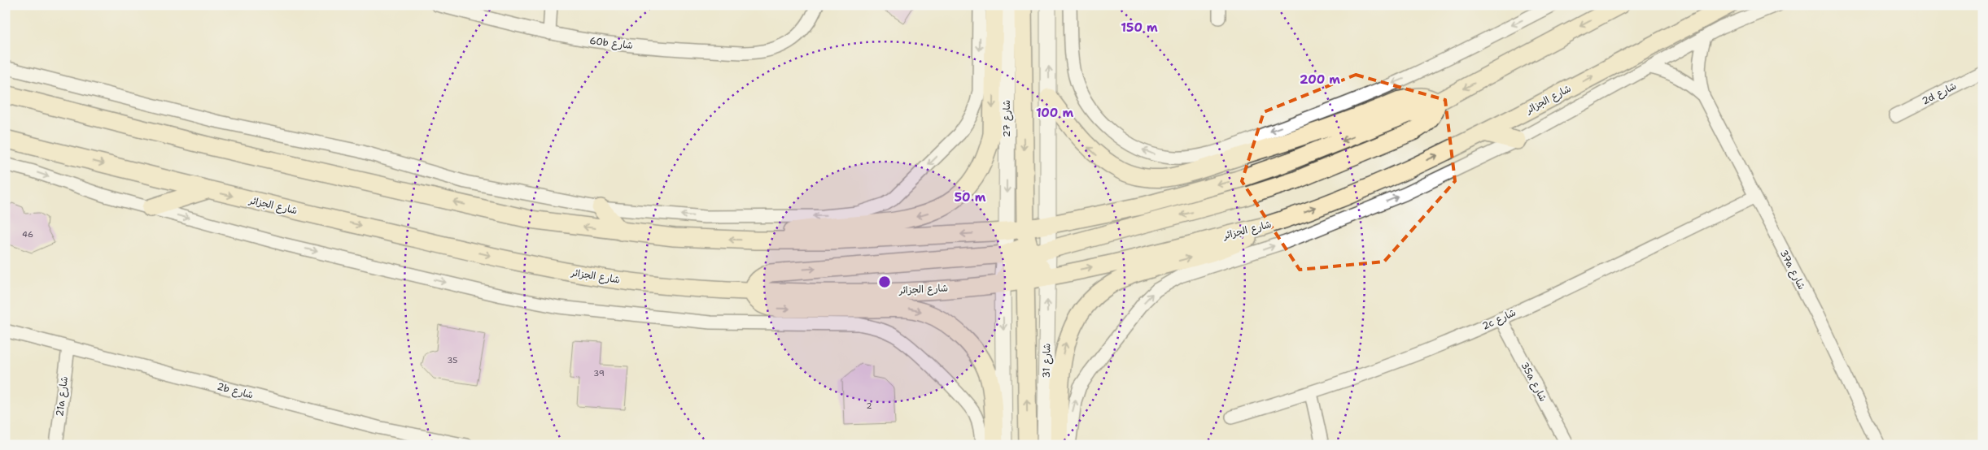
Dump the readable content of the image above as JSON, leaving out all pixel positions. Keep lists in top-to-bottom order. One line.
{"streets":{"main road":["شارع الجزائر"],"street":["60b شارع","2d شارع","شارع 27","37a شارع","2c شارع","شارع 31","35a شارع","2b شارع","21a شارع"]},"crossings":[["شارع الجزائر","شارع 31"],["37a شارع","2c شارع"],["2c شارع","35a شارع"],["2b شارع","21a شارع"]],"house_numbers":["46","35","39","2"],"rings":["150 m","200 m","100 m","50 m"]}
